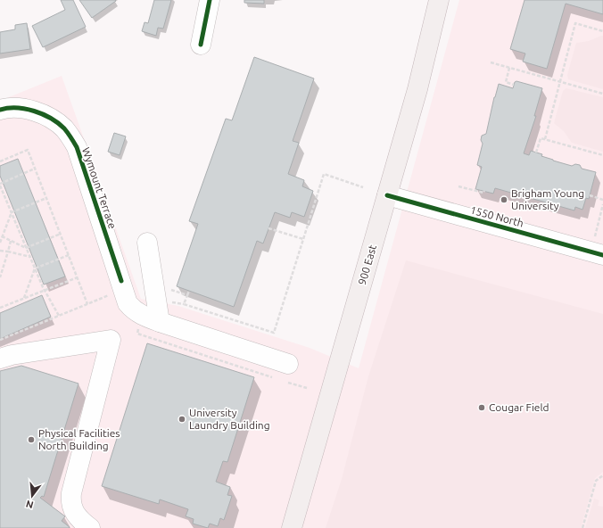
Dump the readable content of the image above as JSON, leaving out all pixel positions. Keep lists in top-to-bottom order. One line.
{"streets":{"main road":["900 East"],"street":["Wymount Terrace","1550 North"]},"crossings":[["1550 North","900 East"]],"places":["Brigham Young University","Cougar Field","University Laundry Building","Physical Facilities North Building"],"north":"bottom"}
